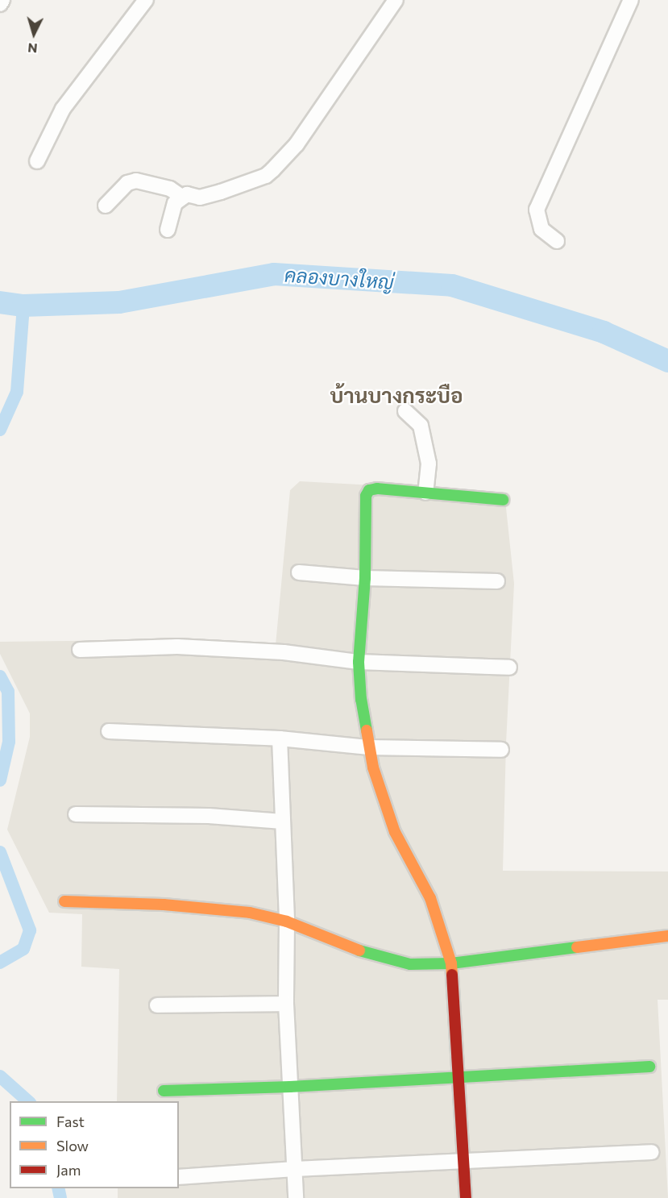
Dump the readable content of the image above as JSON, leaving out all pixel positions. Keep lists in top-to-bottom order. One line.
{"districts":["บ้านบางกระบือ"],"water":["คลองบางใหญ่"],"legend":["Fast","Slow","Jam"],"north":"bottom"}
